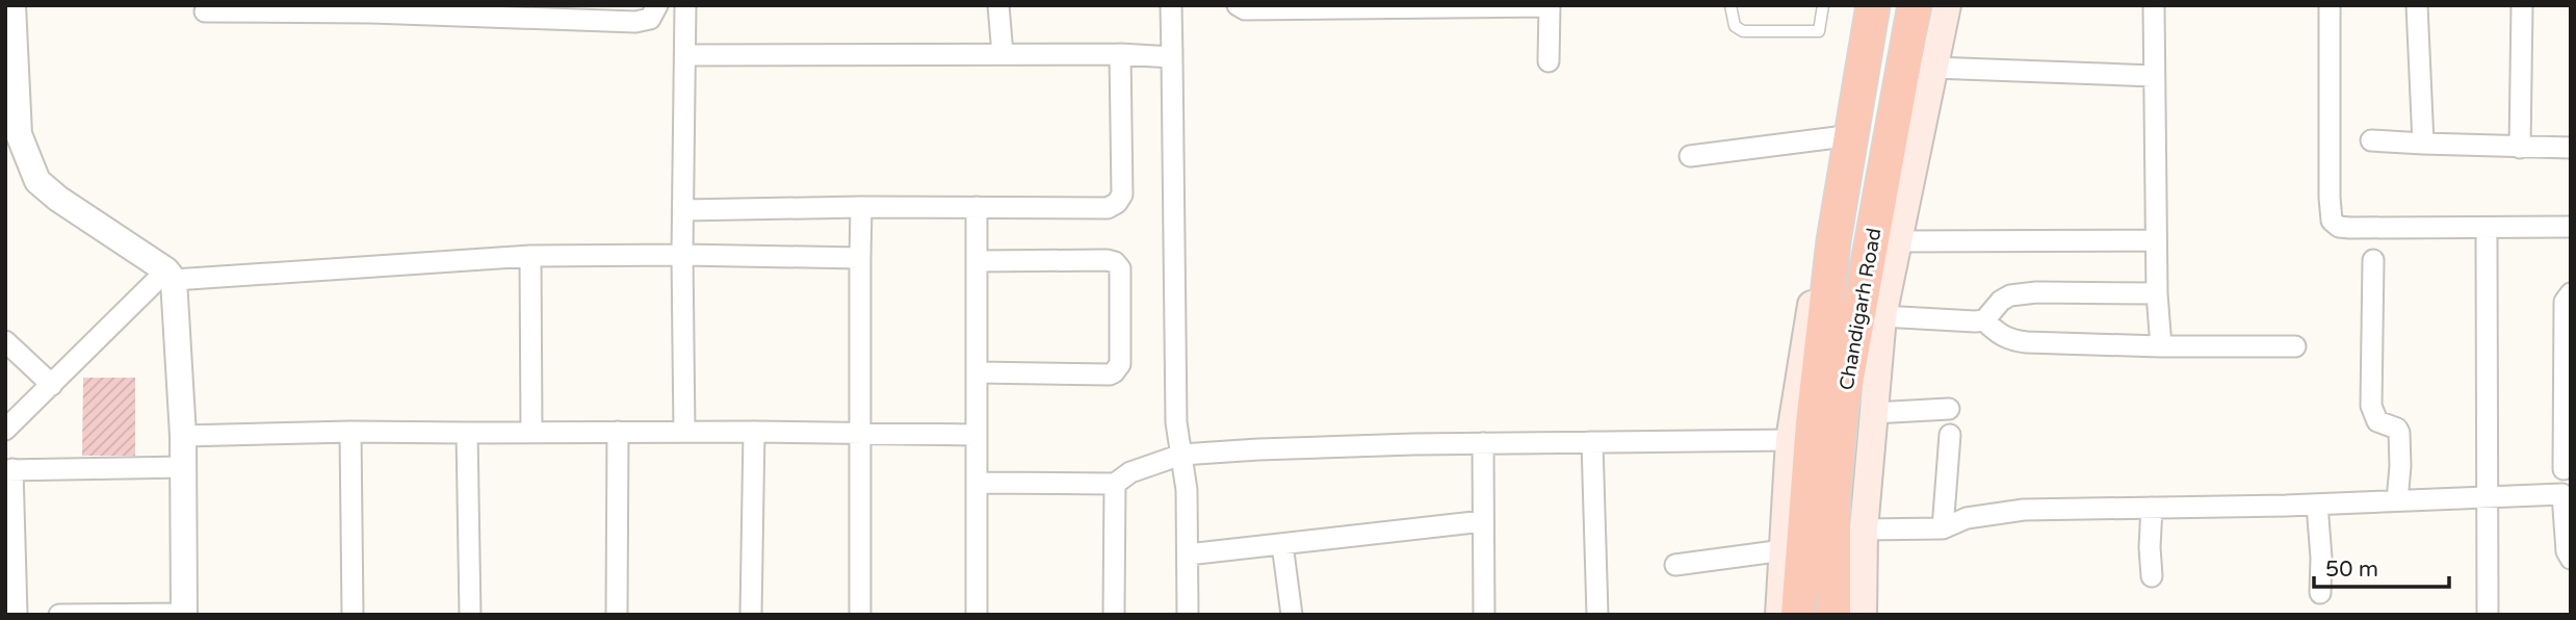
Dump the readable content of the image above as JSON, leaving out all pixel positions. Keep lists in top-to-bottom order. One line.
{"streets":{"highway":["Chandigarh Road"]},"scale_bar":"50 m"}
